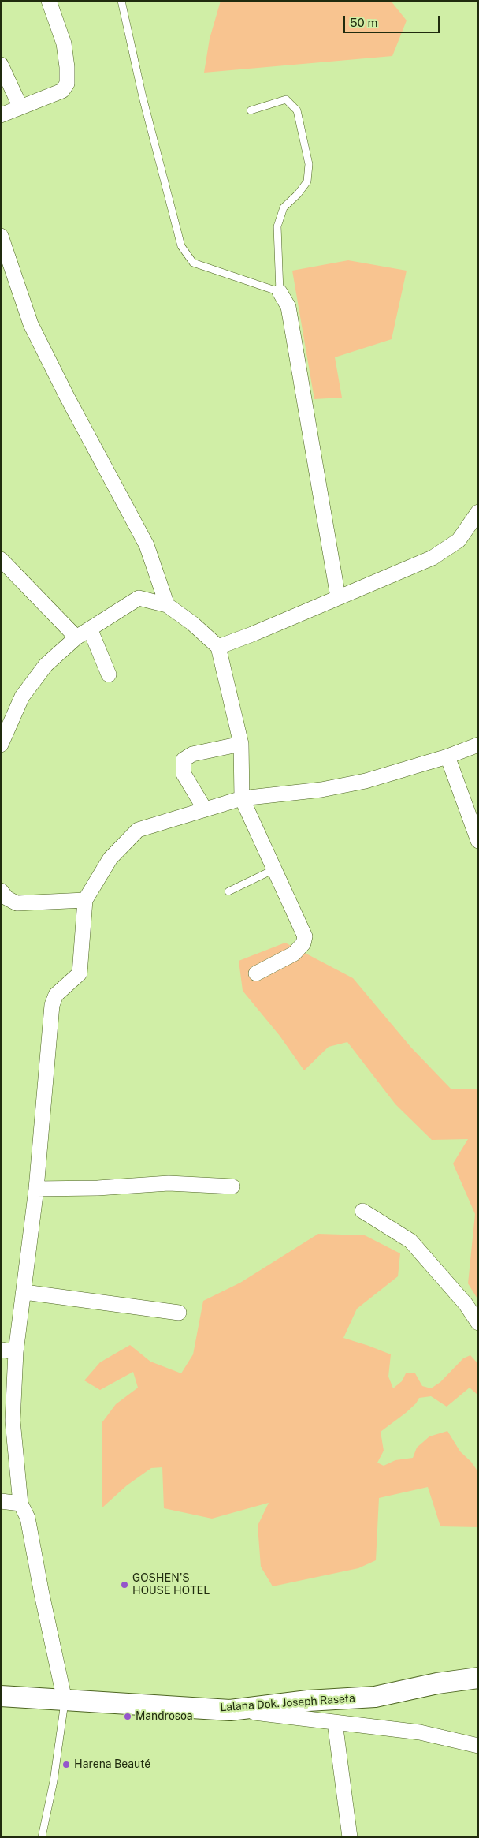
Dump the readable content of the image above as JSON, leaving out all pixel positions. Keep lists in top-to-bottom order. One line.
{"streets":{"main road":["Lalana Dok. Joseph Raseta"]},"places":["GOSHEN'S HOUSE HOTEL","Mandrosoa","Harena Beauté"],"scale_bar":"50 m"}
